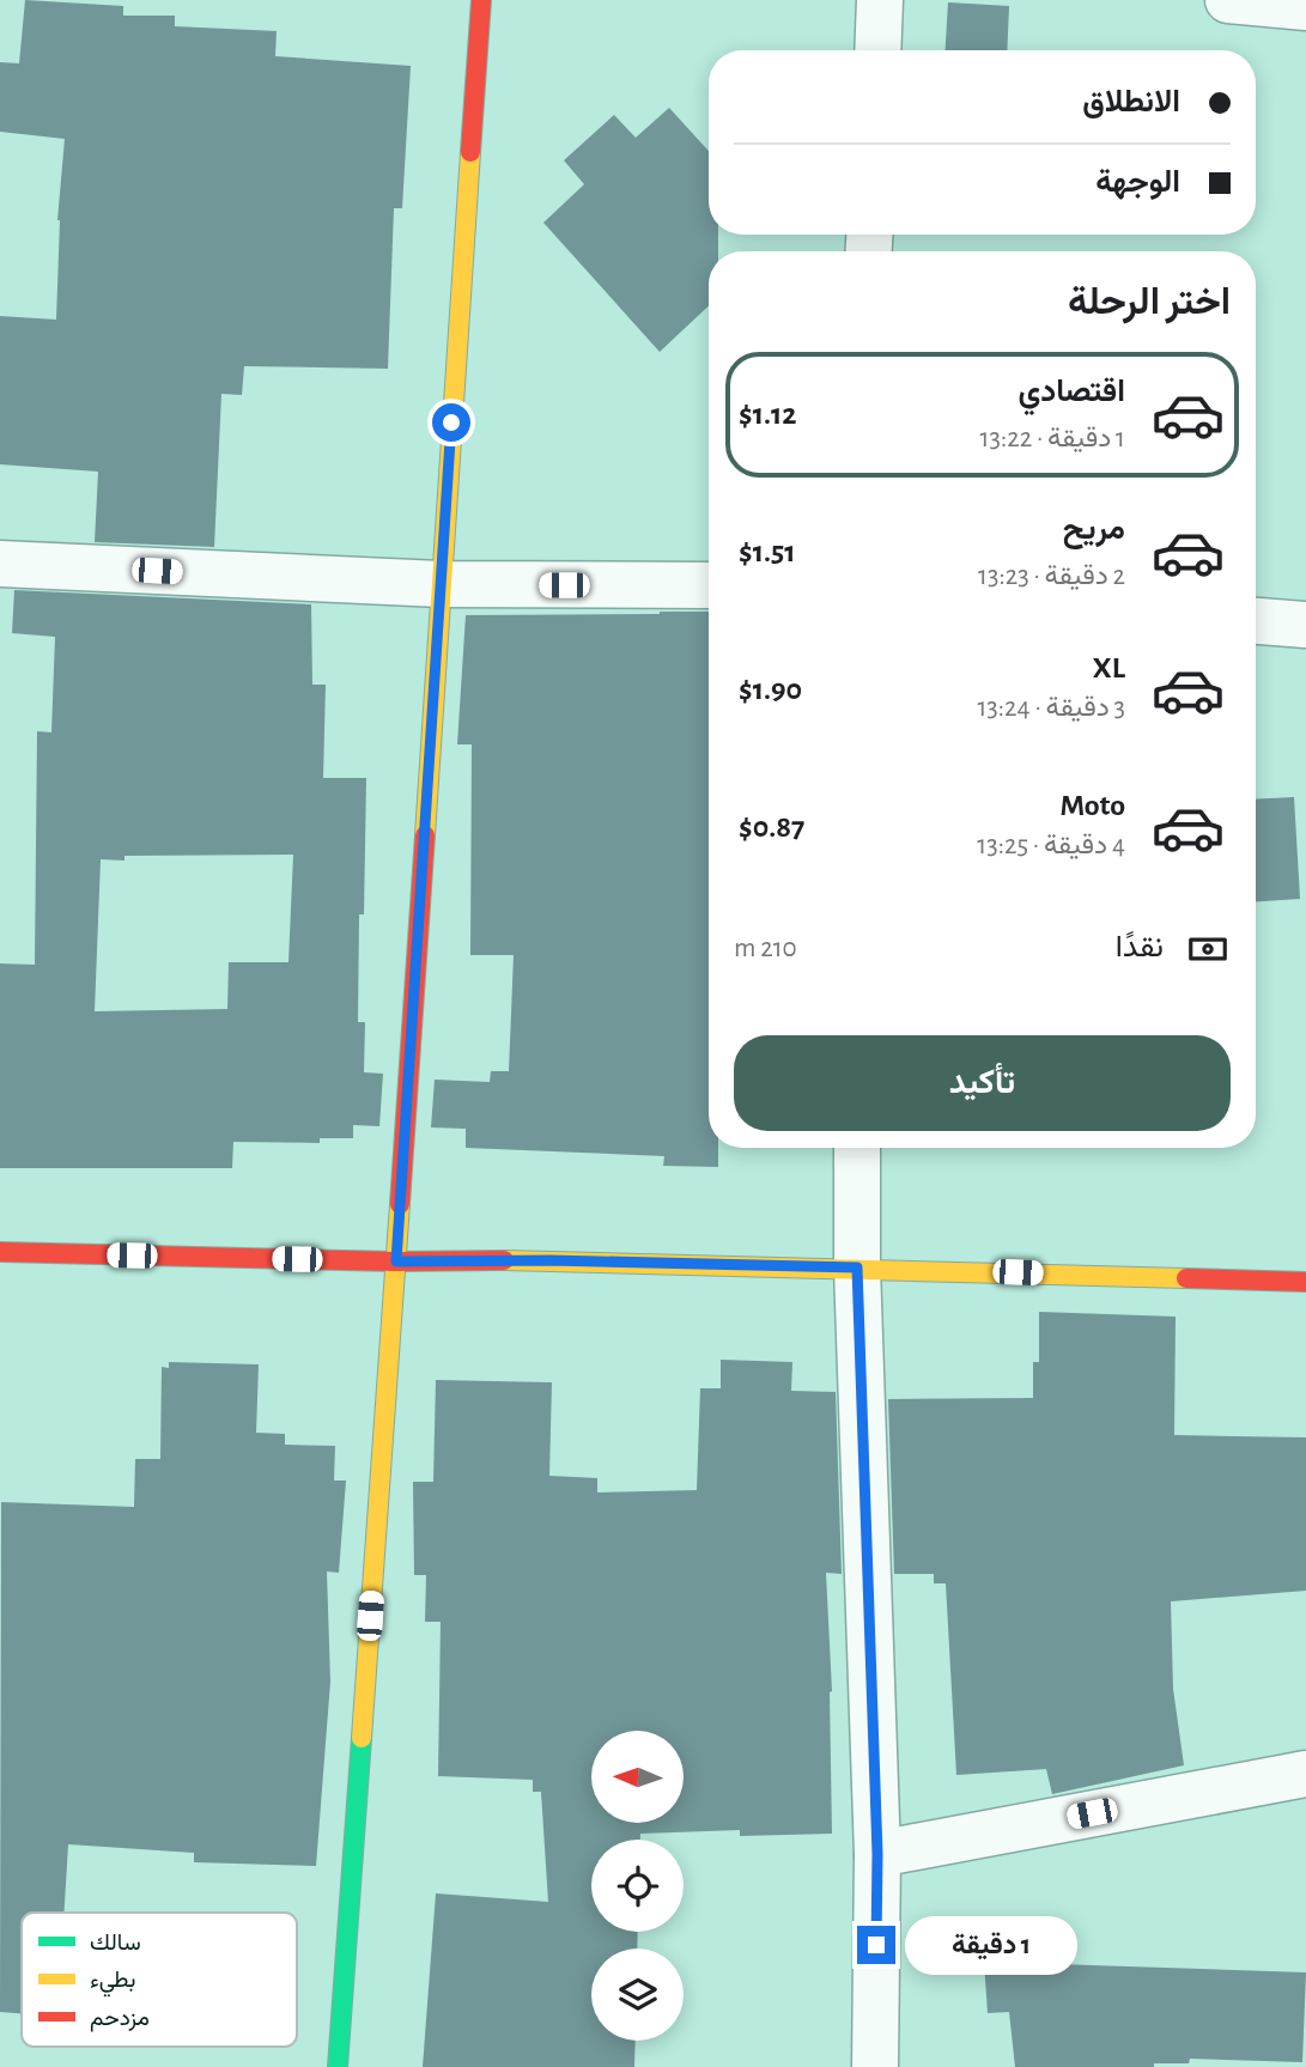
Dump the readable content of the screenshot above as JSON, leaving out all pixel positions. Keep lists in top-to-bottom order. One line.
{"legend":["سالك","بطيء","مزدحم"],"north":"left","page":{"banner":["الانطلاق","الوجهة"],"heading":"اختر الرحلة","list":[{"name":"اقتصادي","note":"1 دقيقة · 13:22","value":"$1.12"},{"name":"مريح","note":"2 دقيقة · 13:23","value":"$1.51"},{"name":"XL","note":"3 دقيقة · 13:24","value":"$1.90"},{"name":"Moto","note":"4 دقيقة · 13:25","value":"$0.87"}],"pay":["نقدًا","210 m"],"buttons":"تأكيد","bubble":"1 دقيقة"}}
